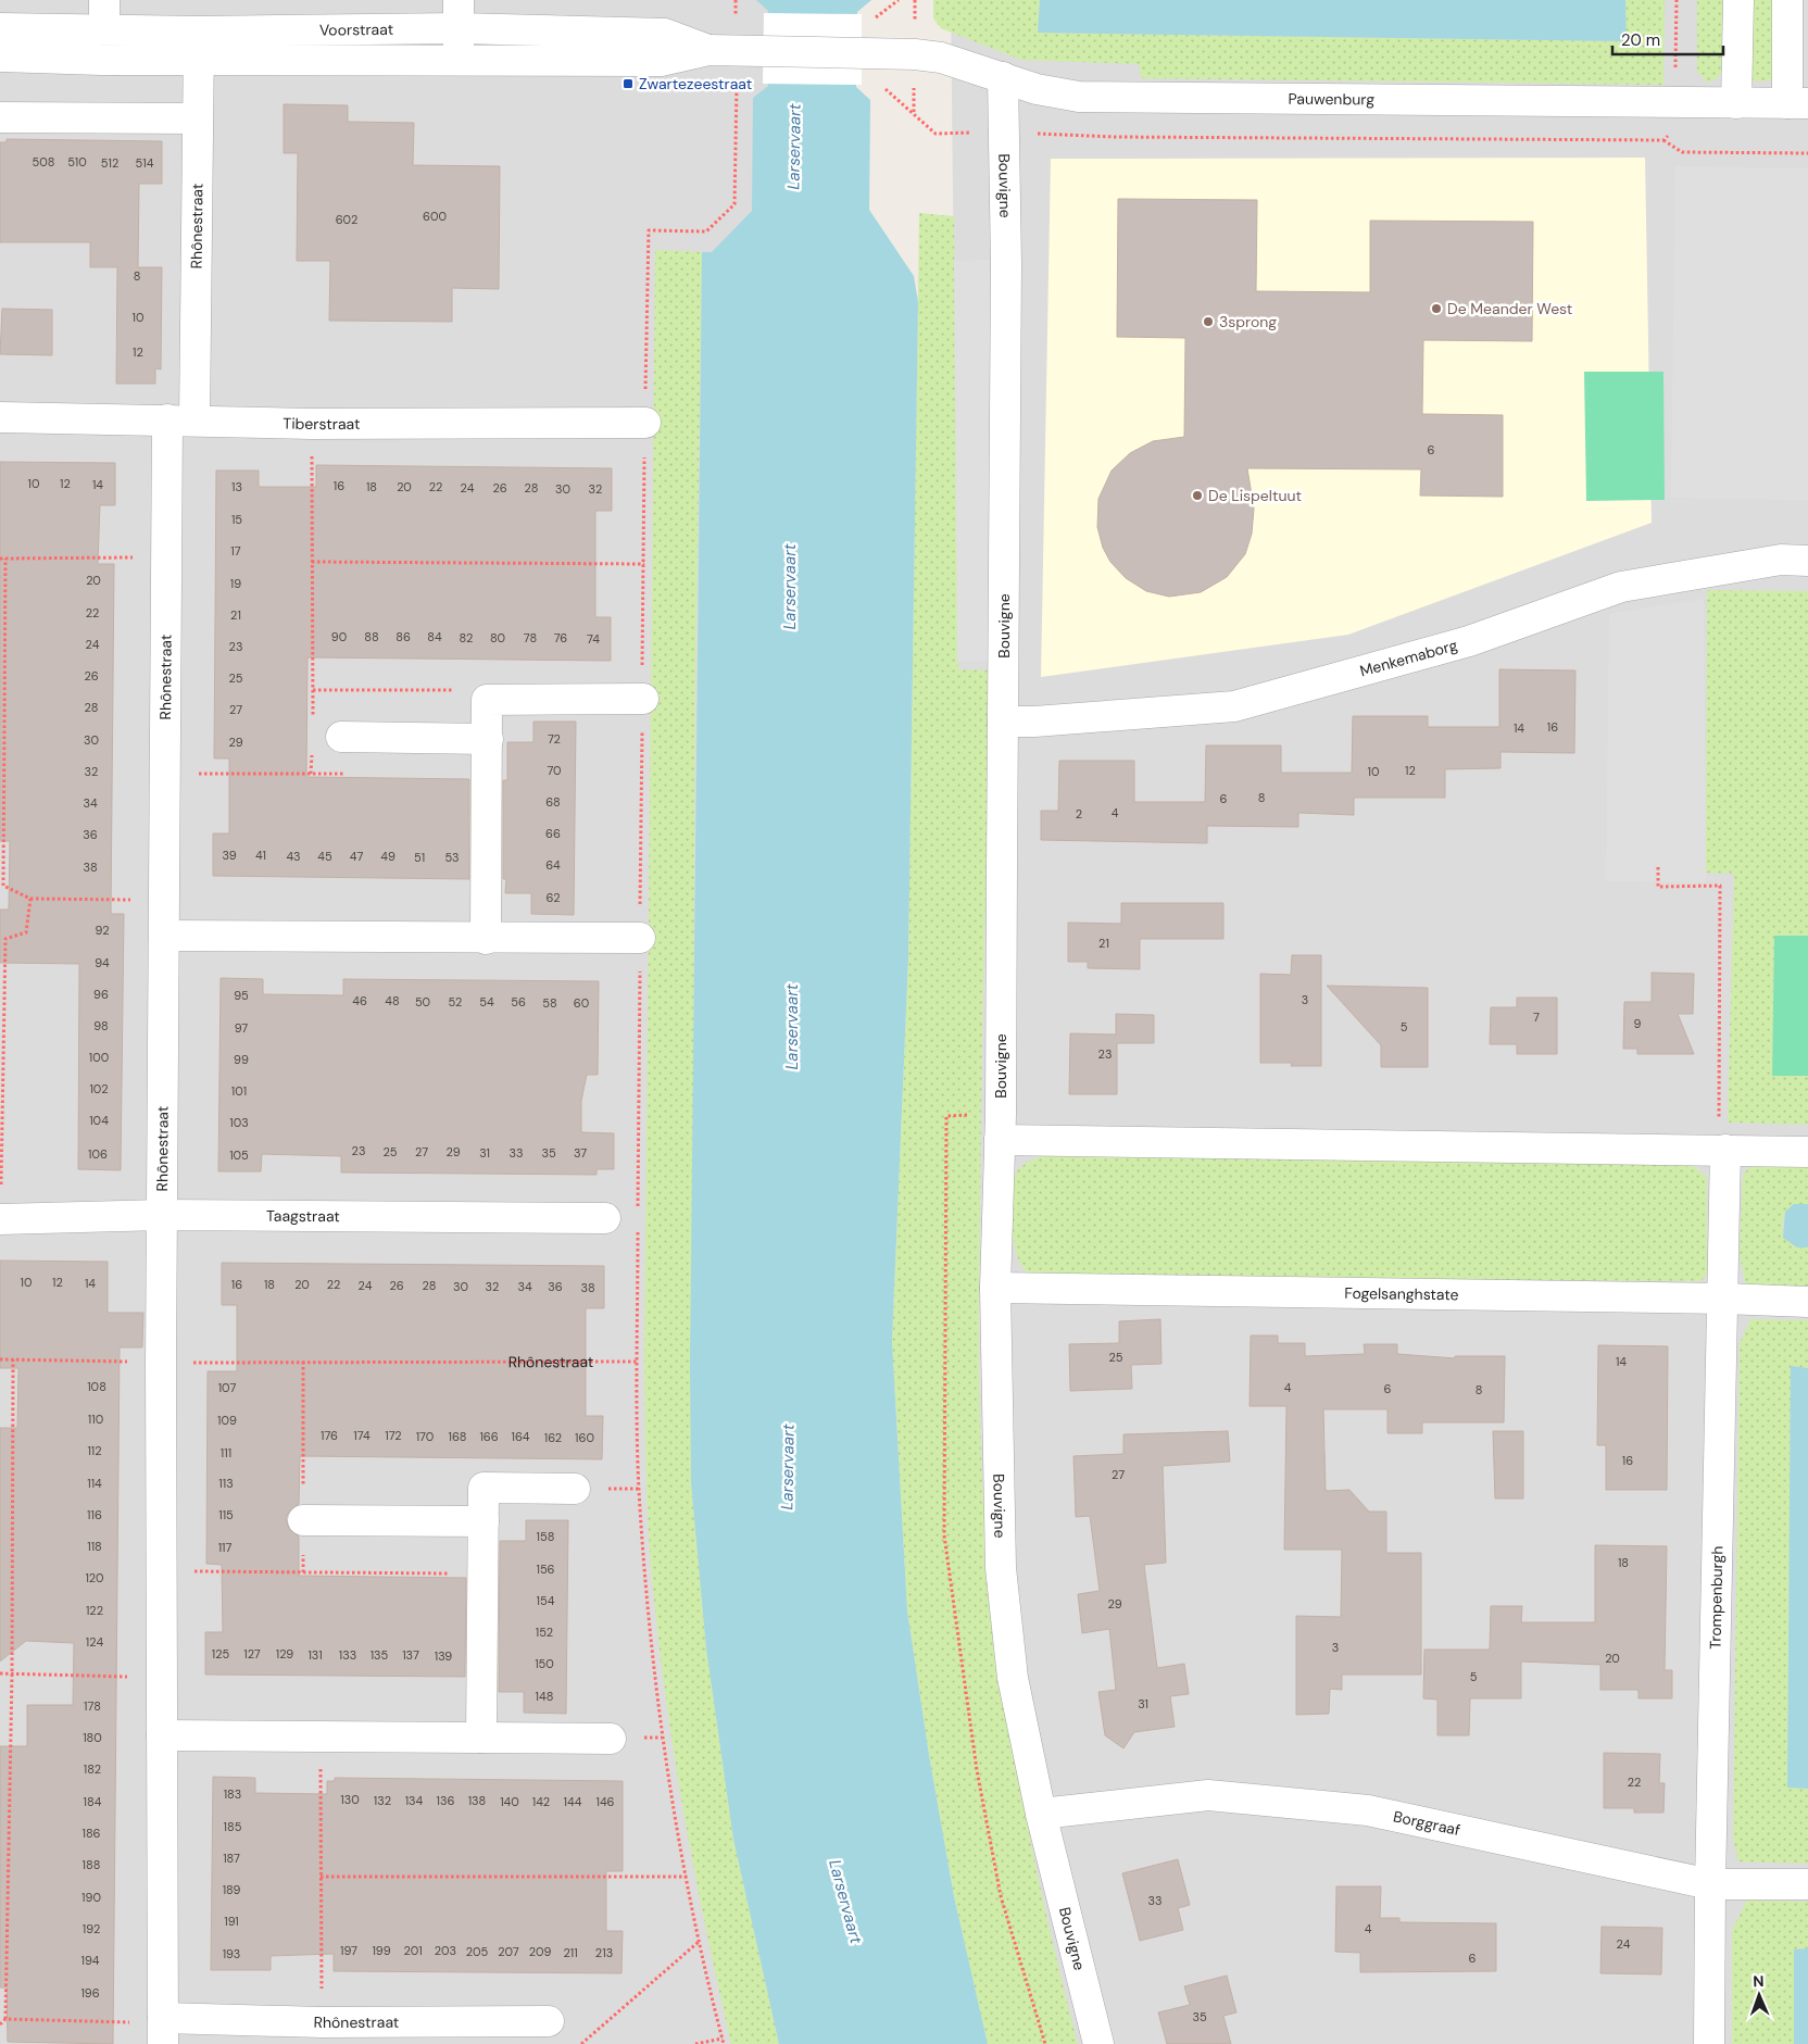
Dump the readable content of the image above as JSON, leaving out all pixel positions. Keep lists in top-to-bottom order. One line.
{"streets":{"street":["Voorstraat","Pauwenburg","Bouvigne","Rhônestraat","Tiberstraat","Menkemaborg","Taagstraat","Fogelsanghstate","Trompenburgh","Borggraaf"]},"crossings":[["Voorstraat","Pauwenburg"],["Voorstraat","Rhônestraat"],["Pauwenburg","Bouvigne"],["Bouvigne","Menkemaborg"],["Bouvigne","Fogelsanghstate"],["Bouvigne","Borggraaf"],["Rhônestraat","Tiberstraat"],["Rhônestraat","Taagstraat"],["Fogelsanghstate","Trompenburgh"],["Trompenburgh","Borggraaf"]],"water":["Larservaart"],"places":{"transit":["Zwartezeestraat"],"other":["De Meander West","3sprong","De Lispeltuut"]},"house_numbers":["508","510","512","514","600","602","8","10","12","6","10","12","14","16","13","18","20","22","24","26","28","30","32","15","17","20","19","22","21","90","88","86","84","82","80","78","76","74","24","23","26","25","28","27","16","14","72","30","29","70","12","32","10","8","6","68","34","4","2","66","36","39","41","43","45","47","49","51","53","64","38","62","92","21","94","96","95","3","46","48","50","52","54","56","58","60","7","9","98","5","97","23","100","99","102","101","104","103","23","25","27","29","31","33","35","37","106","105","10","12","14","16","18","20","22","24","26","28","30","32","34","36","38","25","14","108","107","4","6","8","110","109","176","174","172","170","168","166","164","162","160","112","111","16","27","114","113","116","115","158","118","117","18","156","120","154","29","122","152","124","3","125","127","129","131","133","135","137","139","20","150","5","148","31","178","180","182","22","183","130","132","134","136","138","184","140","142","144","146","185","186","187","188","189","190","33","191","192","4","24","197","199","201","203","205","207","209","211","213","193","6","194","196","35"],"scale_bar":"20 m","north":"top"}
